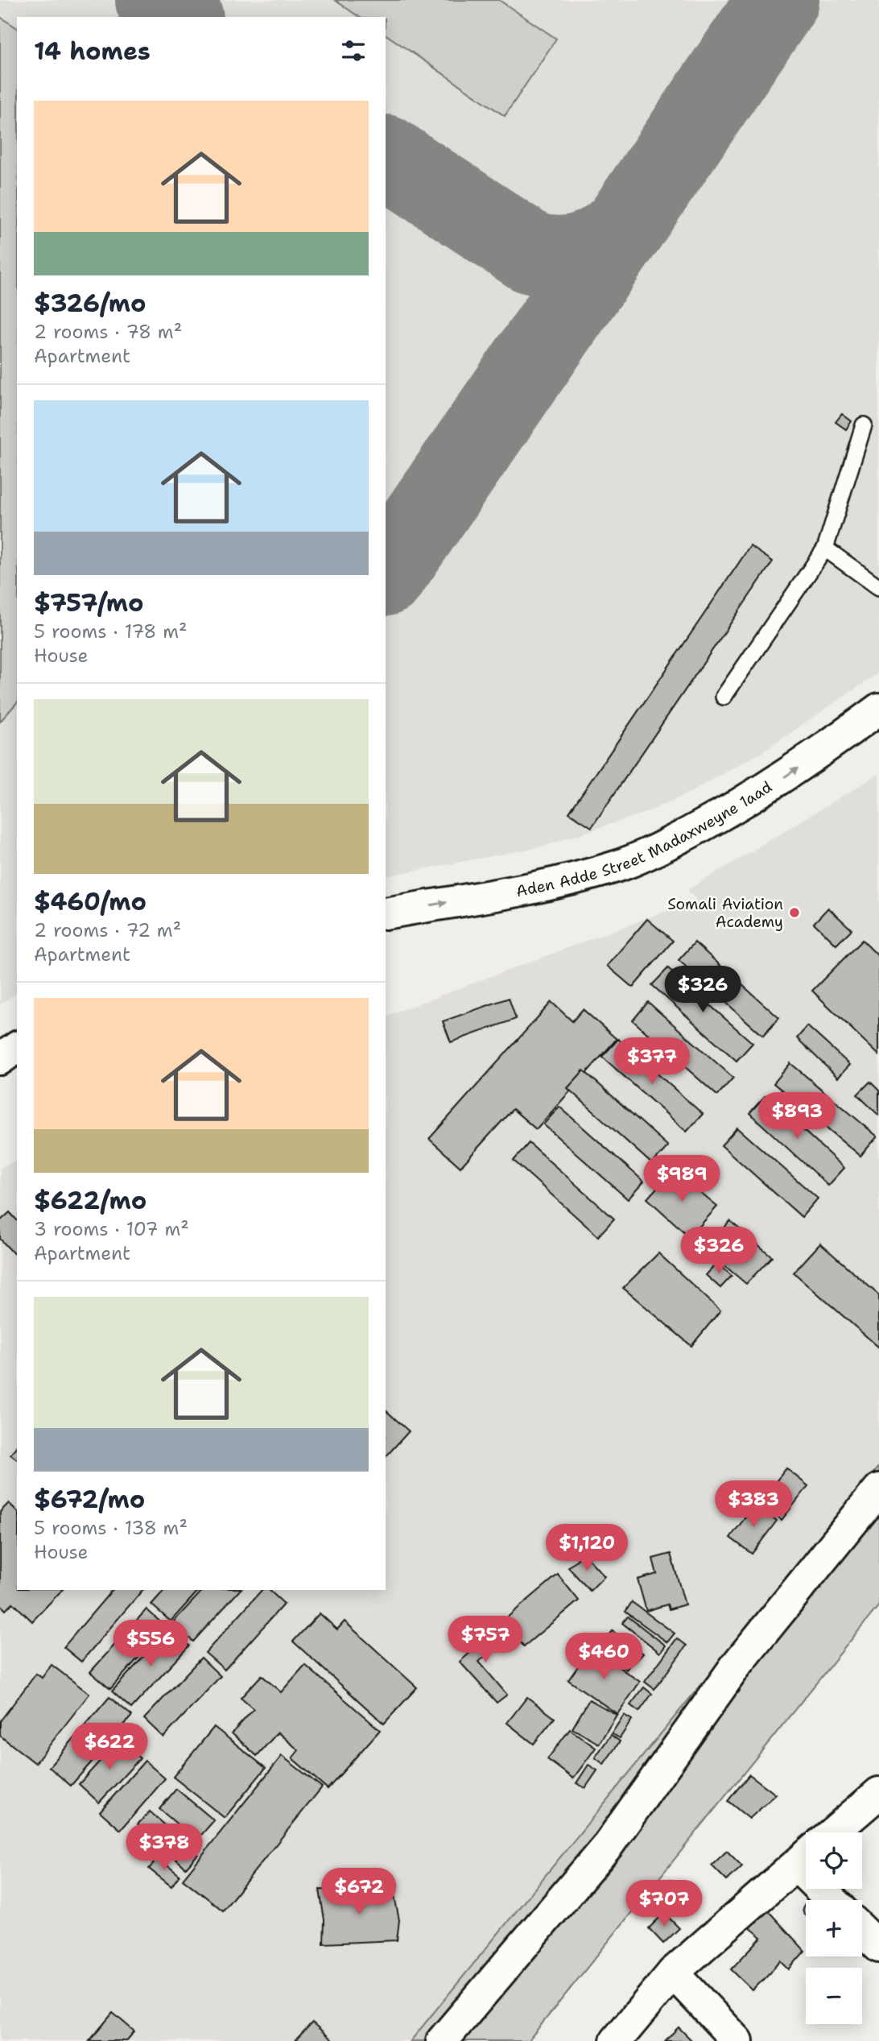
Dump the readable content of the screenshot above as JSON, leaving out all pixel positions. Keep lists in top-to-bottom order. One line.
{"streets":{"street":["Aden Adde Street Madaxweyne 1aad"]},"one_way":["Aden Adde Street Madaxweyne 1aad"],"places":["Somali Aviation Academy"],"page":{"heading":"14 homes","list":[{"name":"$326/mo","note":"2 rooms · 78 m² · Apartment"},{"name":"$757/mo","note":"5 rooms · 178 m² · House"},{"name":"$460/mo","note":"2 rooms · 72 m² · Apartment"},{"name":"$622/mo","note":"3 rooms · 107 m² · Apartment"},{"name":"$672/mo","note":"5 rooms · 138 m² · House"}],"price":["$326","$377","$893","$989","$326","$383","$1,120","$757","$556","$460","$622","$378","$672","$707"],"map_buttons":["+","−"]}}
